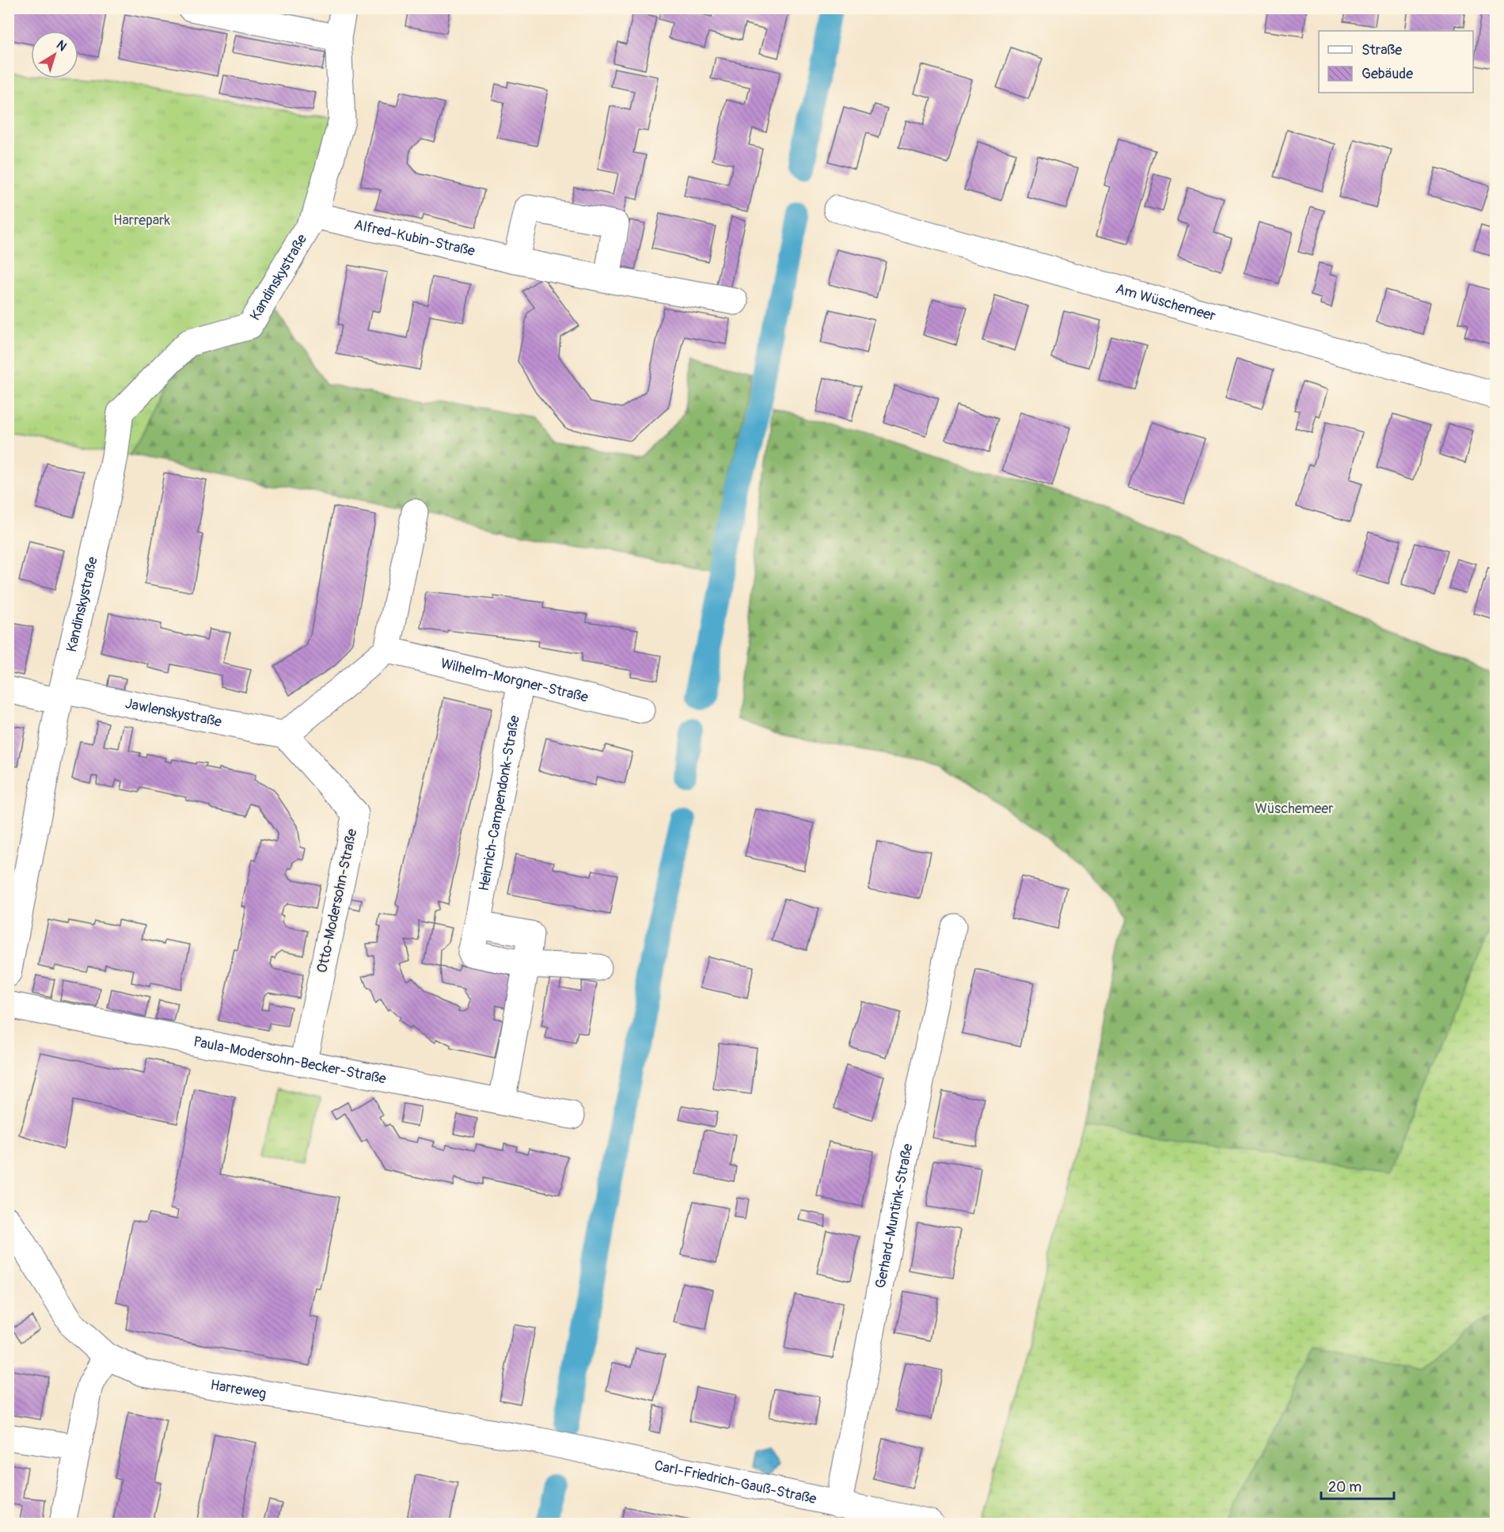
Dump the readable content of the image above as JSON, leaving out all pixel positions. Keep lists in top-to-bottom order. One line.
{"streets":{"street":["Alfred-Kubin-Straße","Kandinskystraße","Am Wüschemeer","Wilhelm-Morgner-Straße","Jawlenskystraße","Heinrich-Campendonk-Straße","Otto-Modersohn-Straße","Paula-Modersohn-Becker-Straße","Gerhard-Muntink-Straße","Harreweg","Carl-Friedrich-Gauß-Straße"]},"crossings":[["Alfred-Kubin-Straße","Kandinskystraße"],["Kandinskystraße","Jawlenskystraße"],["Wilhelm-Morgner-Straße","Heinrich-Campendonk-Straße"],["Jawlenskystraße","Otto-Modersohn-Straße"],["Heinrich-Campendonk-Straße","Paula-Modersohn-Becker-Straße"],["Otto-Modersohn-Straße","Paula-Modersohn-Becker-Straße"],["Gerhard-Muntink-Straße","Carl-Friedrich-Gauß-Straße"],["Harreweg","Carl-Friedrich-Gauß-Straße"]],"parks":["Harrepark","Wüschemeer"],"legend":["Straße","Gebäude"],"scale_bar":"20 m","north":"top right"}
